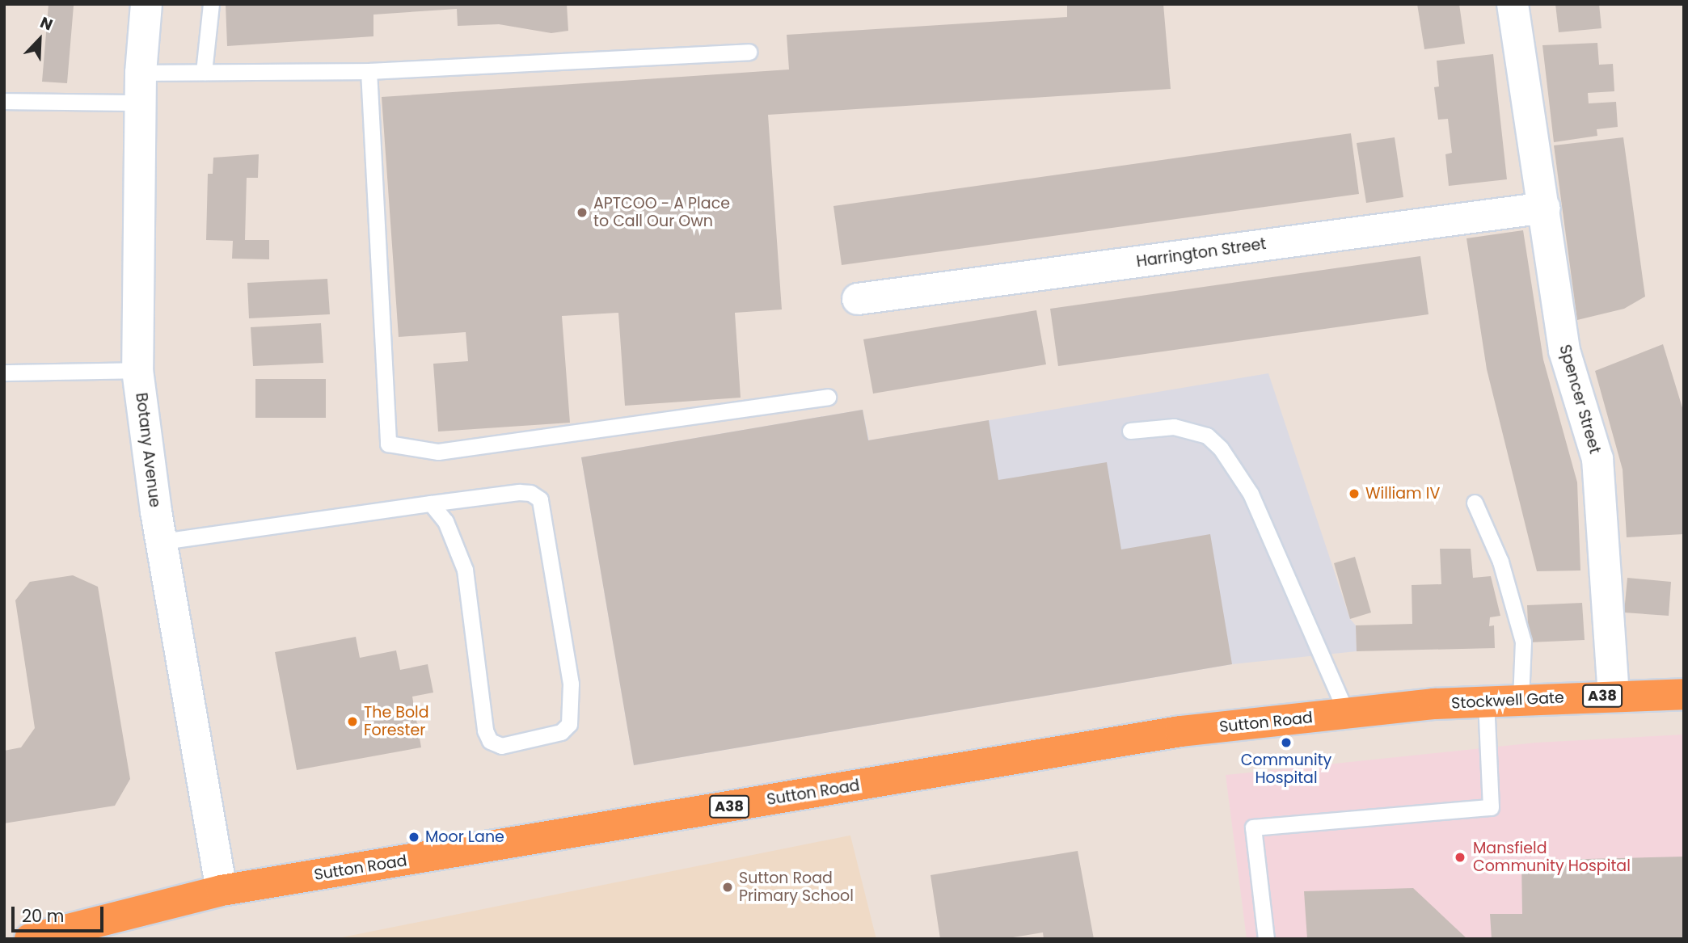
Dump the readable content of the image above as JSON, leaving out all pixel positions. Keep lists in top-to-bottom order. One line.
{"streets":{"highway":["A38","Stockwell Gate","Sutton Road"],"street":["Harrington Street","Spencer Street","Botany Avenue"]},"crossings":[["Harrington Street","Spencer Street"],["Spencer Street","Stockwell Gate"],["Botany Avenue","Sutton Road"],["Stockwell Gate","Sutton Road"]],"places":["APTCOO - A Place to Call Our Own","William IV","The Bold Forester","Community Hospital","Moor Lane","Mansfield Community Hospital","Sutton Road Primary School"],"scale_bar":"20 m","north":"top right"}
